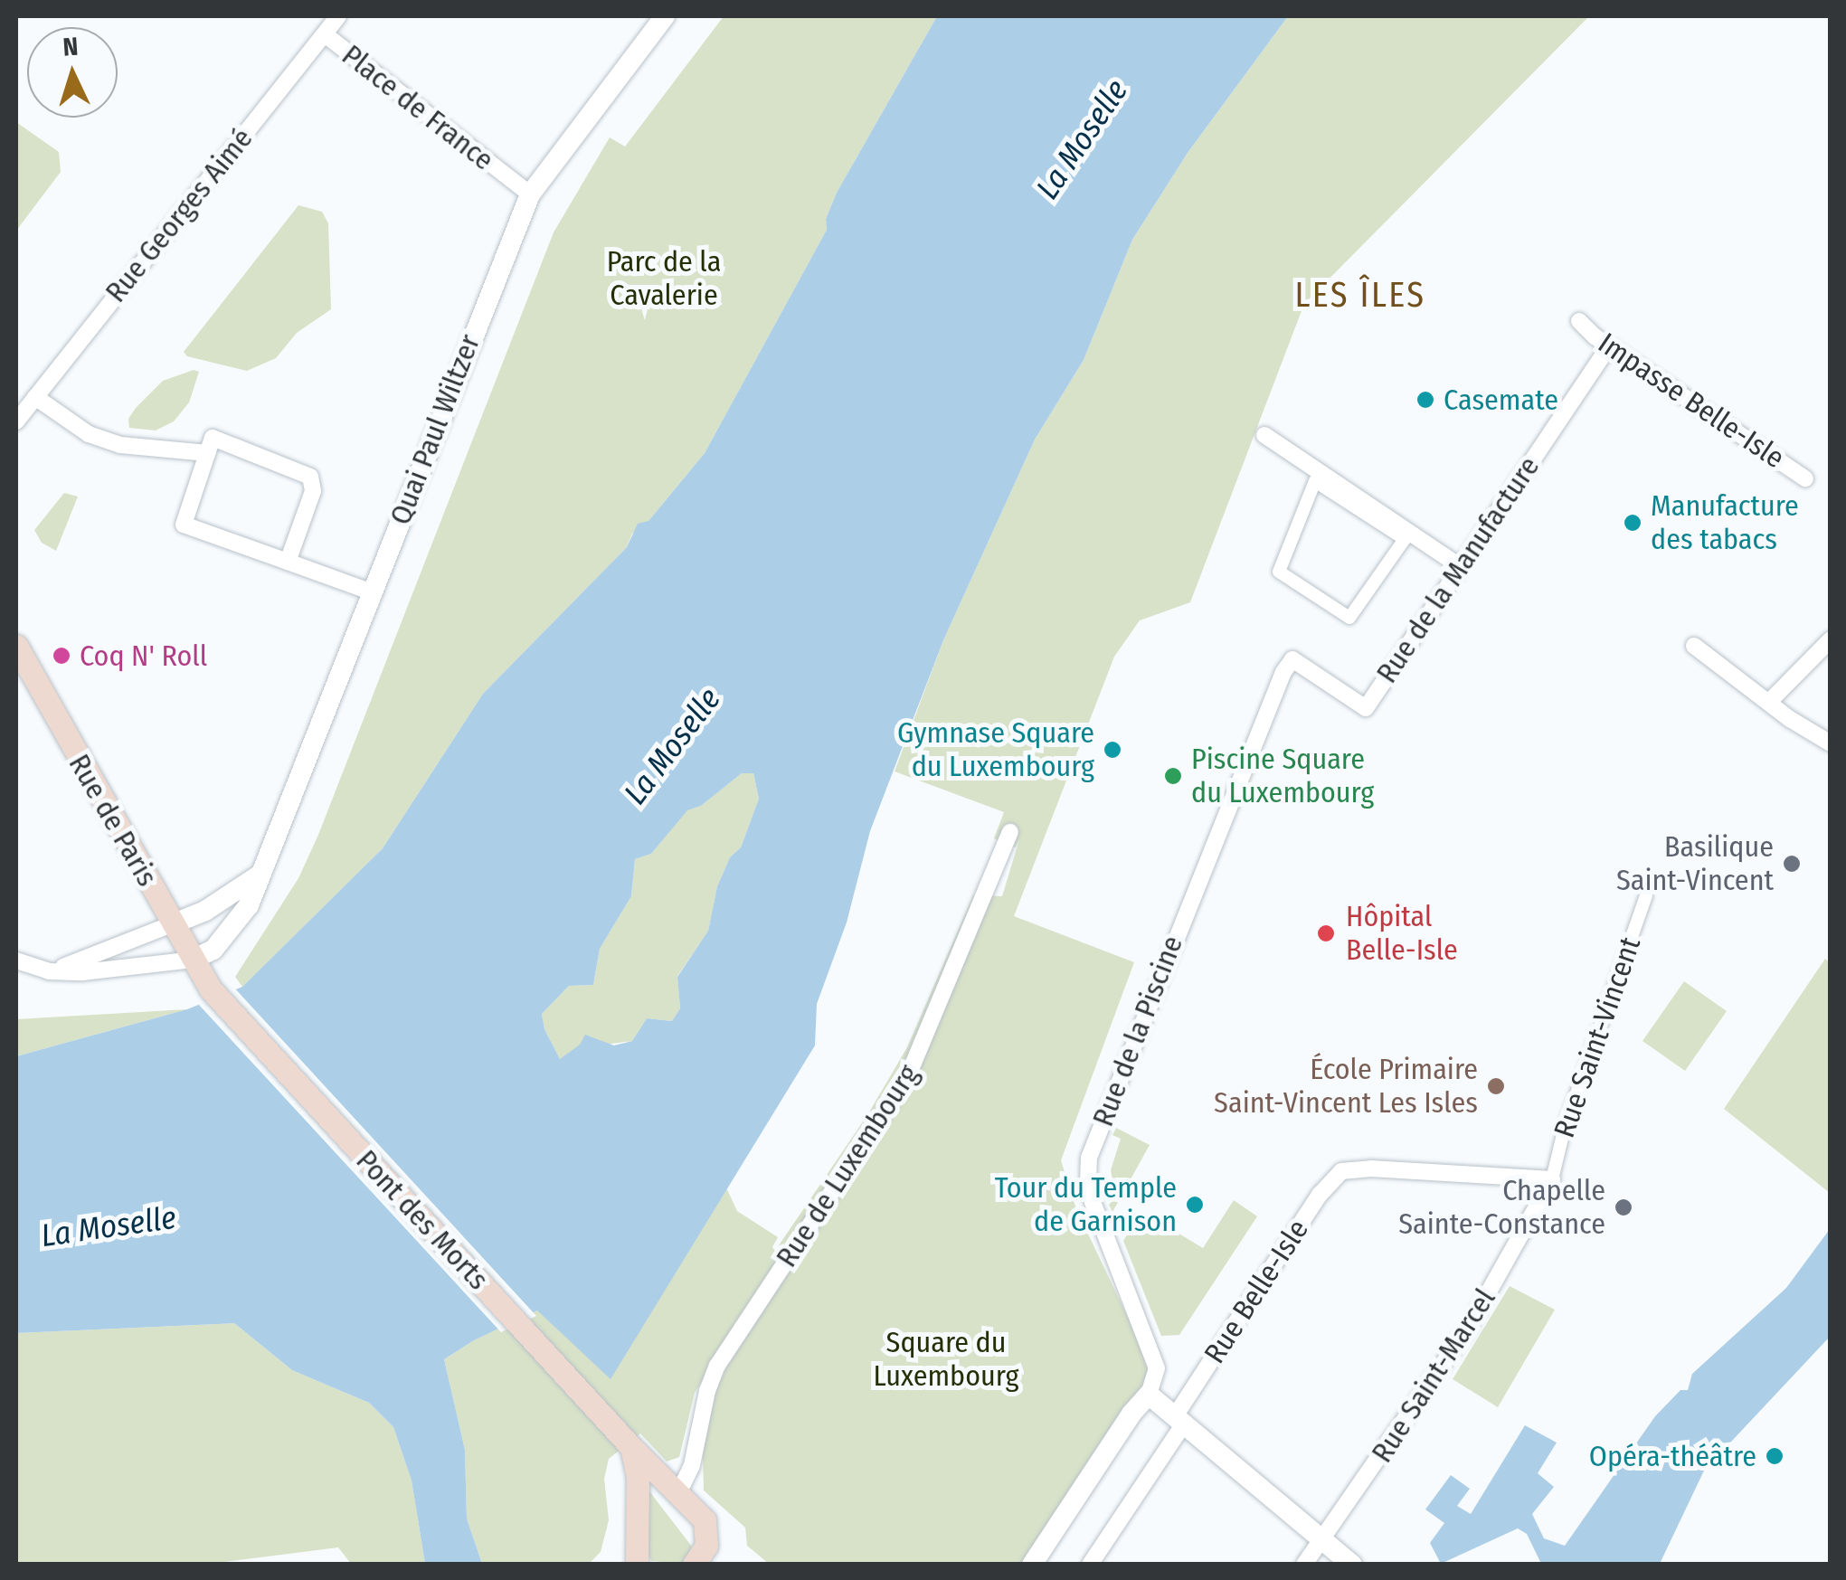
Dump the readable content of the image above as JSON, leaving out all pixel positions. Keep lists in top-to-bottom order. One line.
{"streets":{"main road":["Rue de Paris","Pont des Morts"],"street":["Place de France","Rue Georges Aimé","Impasse Belle-Isle","Quai Paul Wiltzer","Rue de la Manufacture","Rue de la Piscine","Rue Saint-Vincent","Rue de Luxembourg","Rue Belle-Isle","Rue Saint-Marcel"]},"crossings":[["Place de France","Rue Georges Aimé"],["Place de France","Quai Paul Wiltzer"],["Impasse Belle-Isle","Rue de la Manufacture"],["Quai Paul Wiltzer","Rue de Paris"],["Rue de la Manufacture","Rue de la Piscine"],["Rue de Paris","Pont des Morts"],["Rue Saint-Vincent","Rue Belle-Isle"],["Rue Saint-Vincent","Rue Saint-Marcel"],["Rue de Luxembourg","Pont des Morts"],["Rue Belle-Isle","Rue Saint-Marcel"]],"districts":["LES ÎLES"],"water":["La Moselle"],"parks":["Parc de la Cavalerie","Square du Luxembourg"],"places":["Casemate","Manufacture des tabacs","Coq N' Roll","Gymnase Square du Luxembourg","Piscine Square du Luxembourg","Basilique Saint-Vincent","Hôpital Belle-Isle","École Primaire Saint-Vincent Les Isles","Tour du Temple de Garnison","Chapelle Sainte-Constance","Opéra-théâtre"],"north":"top"}
